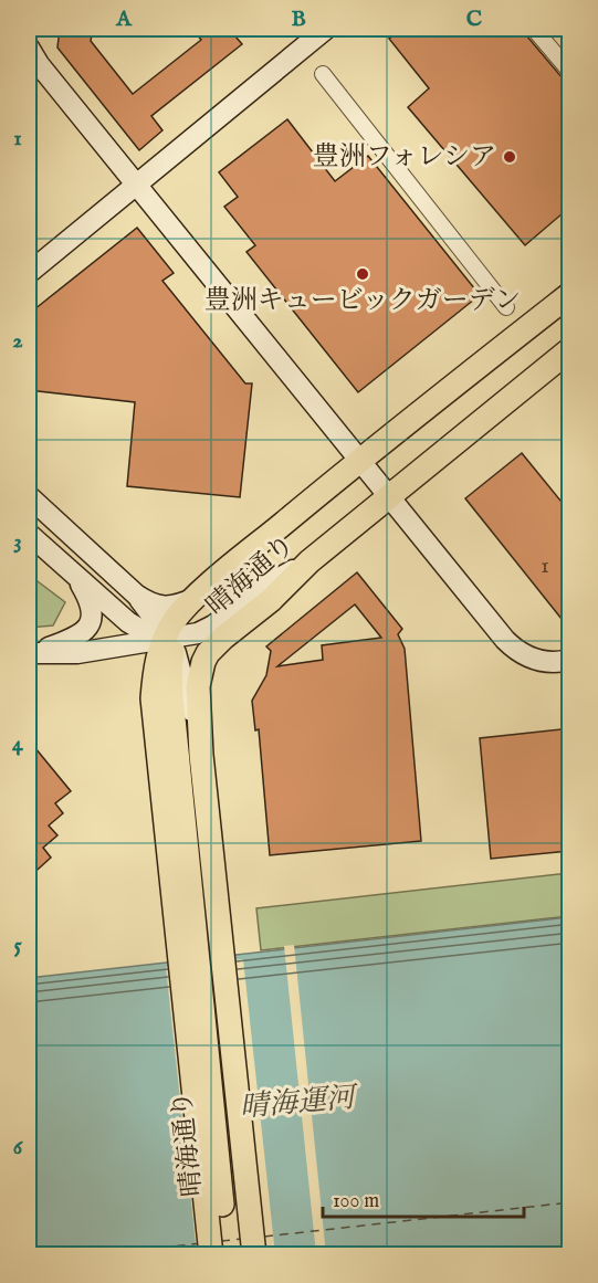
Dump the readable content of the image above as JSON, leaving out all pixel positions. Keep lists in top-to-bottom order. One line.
{"streets":{"main road":["晴海通り"]},"water":["晴海運河"],"places":["豊洲フォレシア","豊洲キュービックガーデン"],"house_numbers":["1"],"scale_bar":"100 m","grid":{"columns":["A","B","C"],"rows":["1","2","3","4","5","6"]}}
